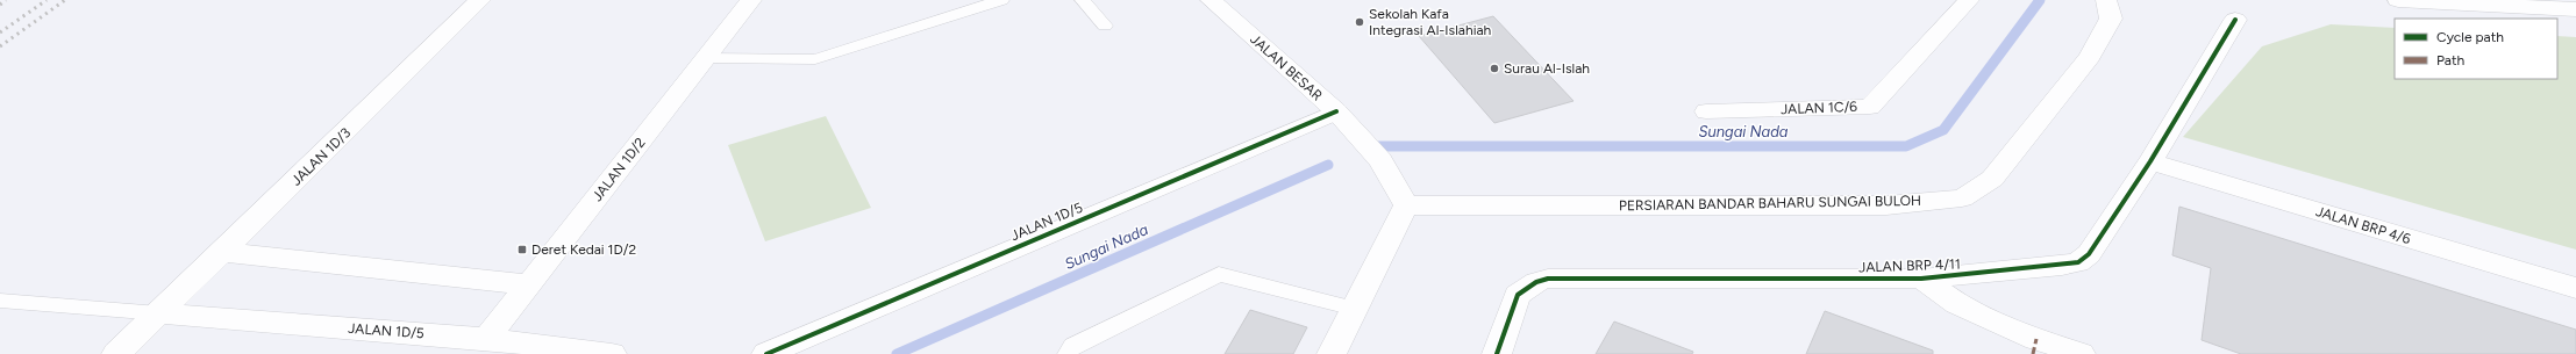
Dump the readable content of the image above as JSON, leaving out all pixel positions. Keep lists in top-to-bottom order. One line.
{"streets":{"street":["JALAN BESAR","JALAN 1C/6","JALAN 1D/3","JALAN 1D/2","PERSIARAN BANDAR BAHARU SUNGAI BULOH","JALAN 1D/5","JALAN BRP 4/6","JALAN BRP 4/11"]},"crossings":[["JALAN BESAR","PERSIARAN BANDAR BAHARU SUNGAI BULOH"],["JALAN BESAR","JALAN 1D/5"],["JALAN 1D/3","JALAN 1D/5"],["JALAN 1D/2","JALAN 1D/5"],["JALAN BRP 4/6","JALAN BRP 4/11"]],"water":["Sungai Nada"],"places":{"other":["Sekolah Kafa Integrasi Al-Islahiah","Surau Al-Islah"],"transit":["Deret Kedai 1D/2"]},"legend":["Cycle path","Path"]}
